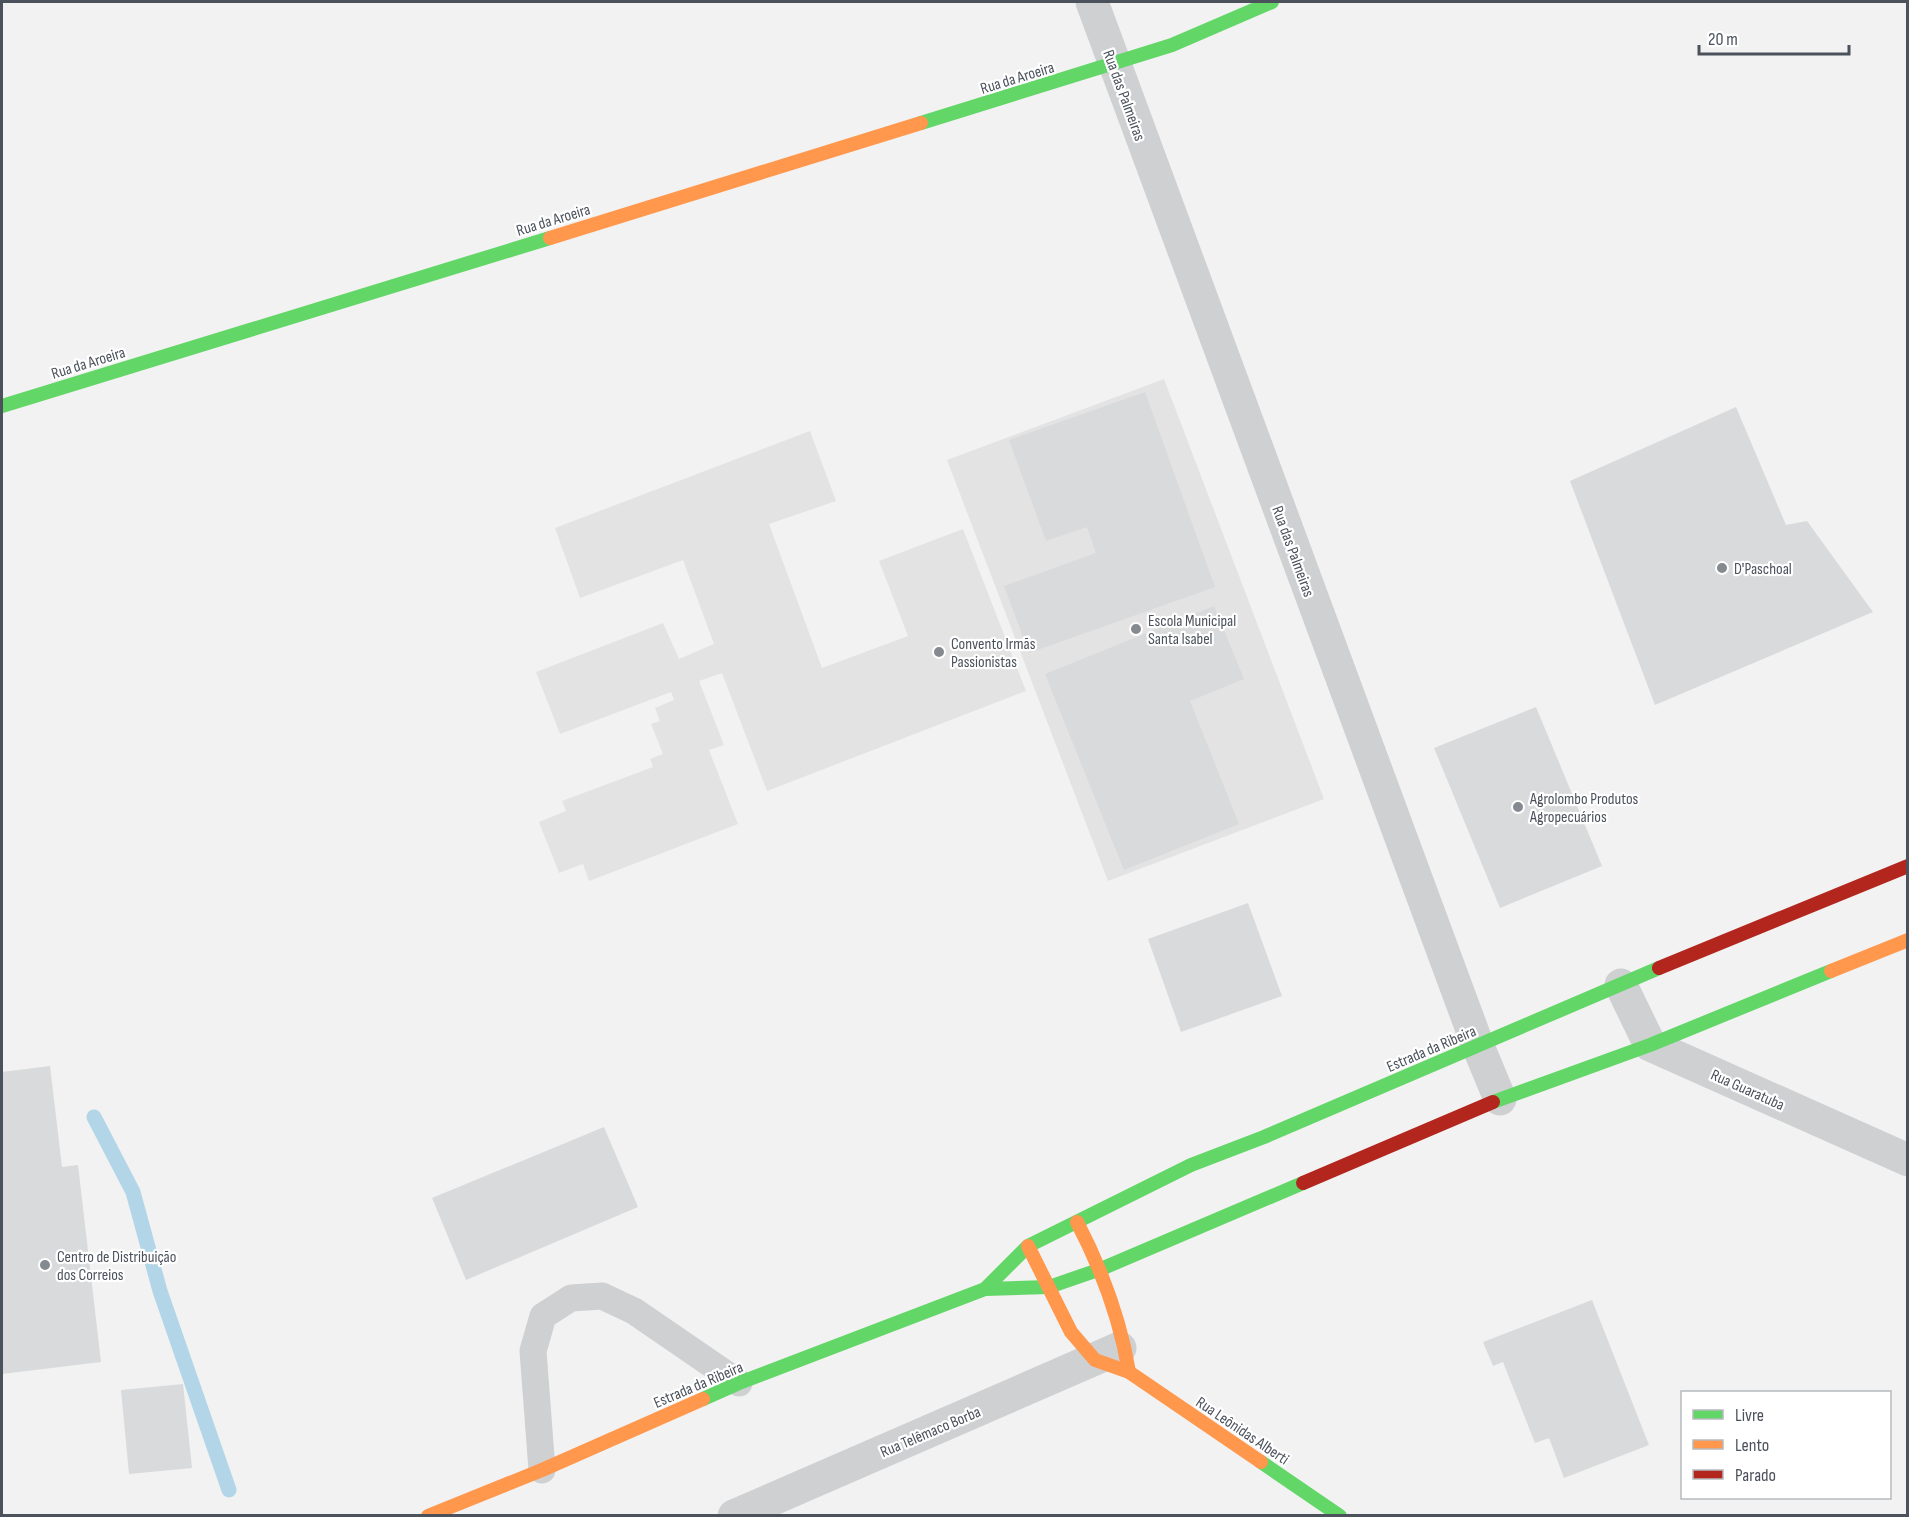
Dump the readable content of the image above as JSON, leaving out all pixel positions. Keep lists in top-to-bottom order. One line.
{"streets":{"main road":["Rua da Aroeira","Estrada da Ribeira","Rua Leônidas Alberti"],"street":["Rua das Palmeiras","Rua Guaratuba","Rua Telêmaco Borba"]},"crossings":[["Rua da Aroeira","Rua das Palmeiras"],["Rua das Palmeiras","Estrada da Ribeira"],["Estrada da Ribeira","Rua Guaratuba"],["Rua Leônidas Alberti","Rua Telêmaco Borba"]],"places":["D'Paschoal","Escola Municipal Santa Isabel","Convento Irmãs Passionistas","Agrolombo Produtos Agropecuários","Centro de Distribuição dos Correios"],"legend":["Livre","Lento","Parado"],"scale_bar":"20 m"}
